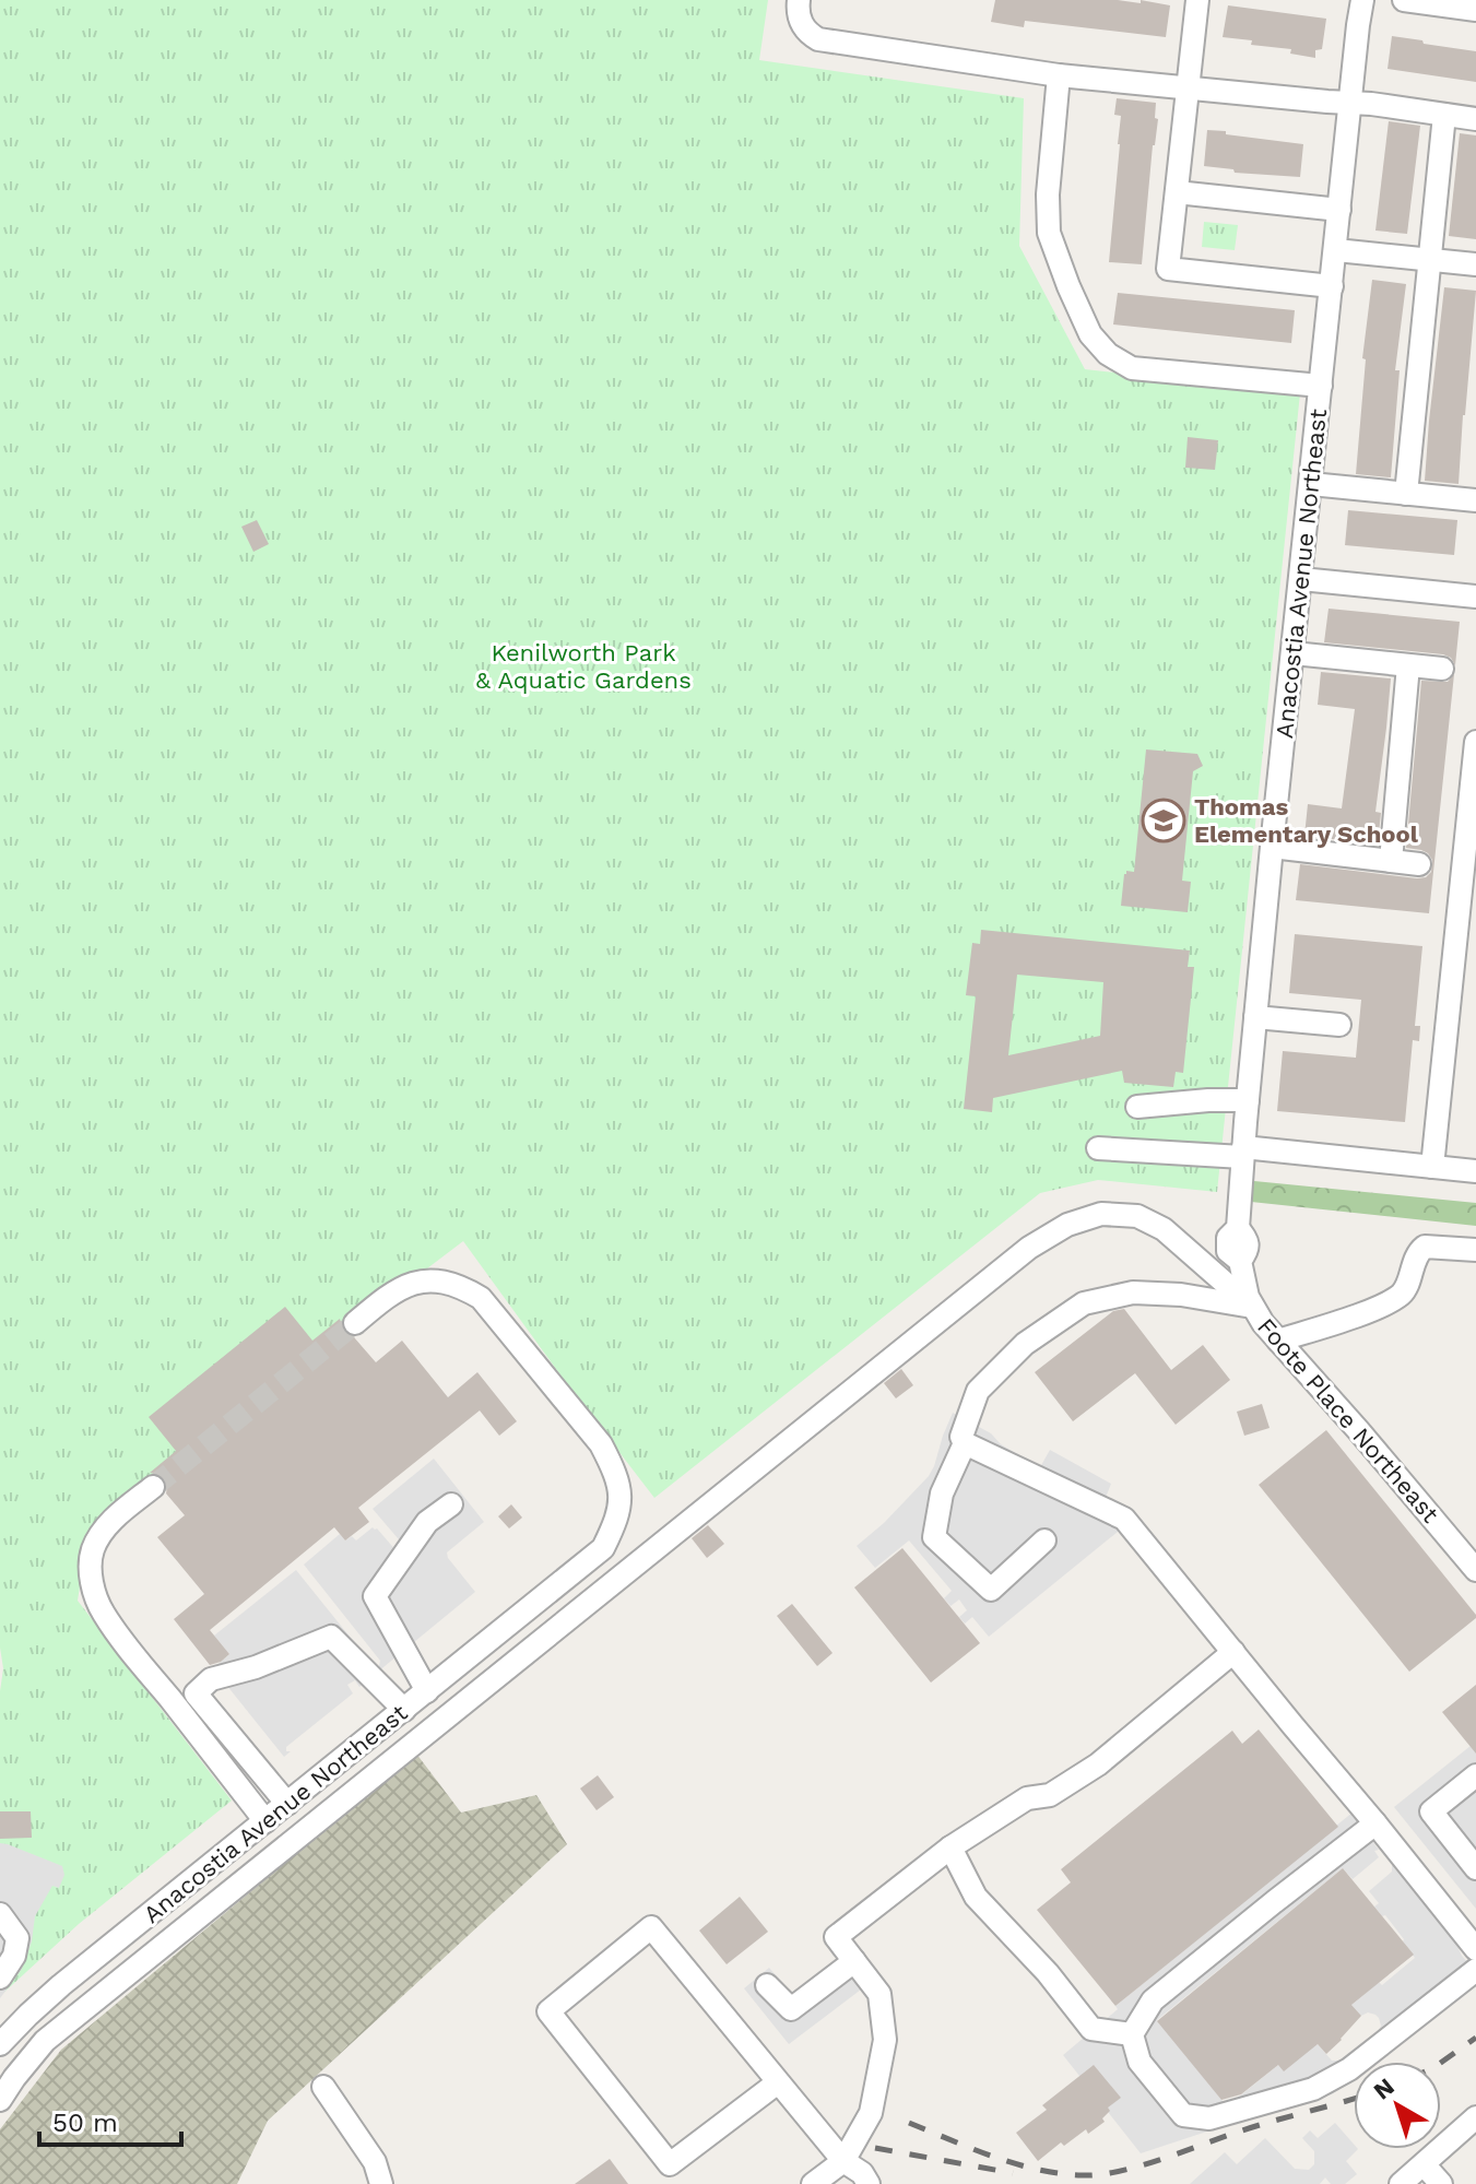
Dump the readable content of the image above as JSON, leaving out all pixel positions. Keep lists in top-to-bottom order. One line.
{"streets":{"street":["Anacostia Avenue Northeast","Foote Place Northeast"]},"crossings":[["Anacostia Avenue Northeast","Foote Place Northeast"]],"parks":["Kenilworth Park & Aquatic Gardens"],"places":{"school or university":["Thomas Elementary School"]},"scale_bar":"50 m","north":"top left"}
